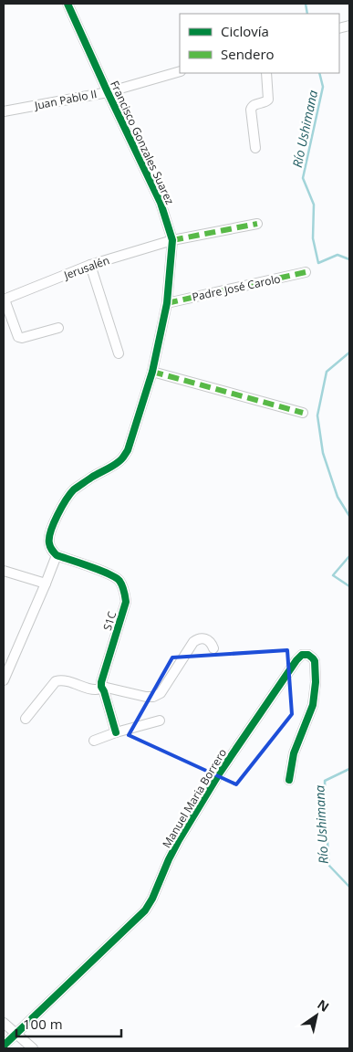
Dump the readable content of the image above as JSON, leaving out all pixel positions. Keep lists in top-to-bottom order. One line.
{"streets":{"street":["Juan Pablo II","Francisco Gonzales Suarez","Jerusalén","Padre José Carolo","S1C","Manuel Maria Borrero"]},"crossings":[["Juan Pablo II","Francisco Gonzales Suarez"],["Francisco Gonzales Suarez","Jerusalén"],["Francisco Gonzales Suarez","Padre José Carolo"],["Francisco Gonzales Suarez","S1C"]],"water":["Río Ushimana"],"legend":["Ciclovía","Sendero"],"scale_bar":"100 m","north":"top right"}
